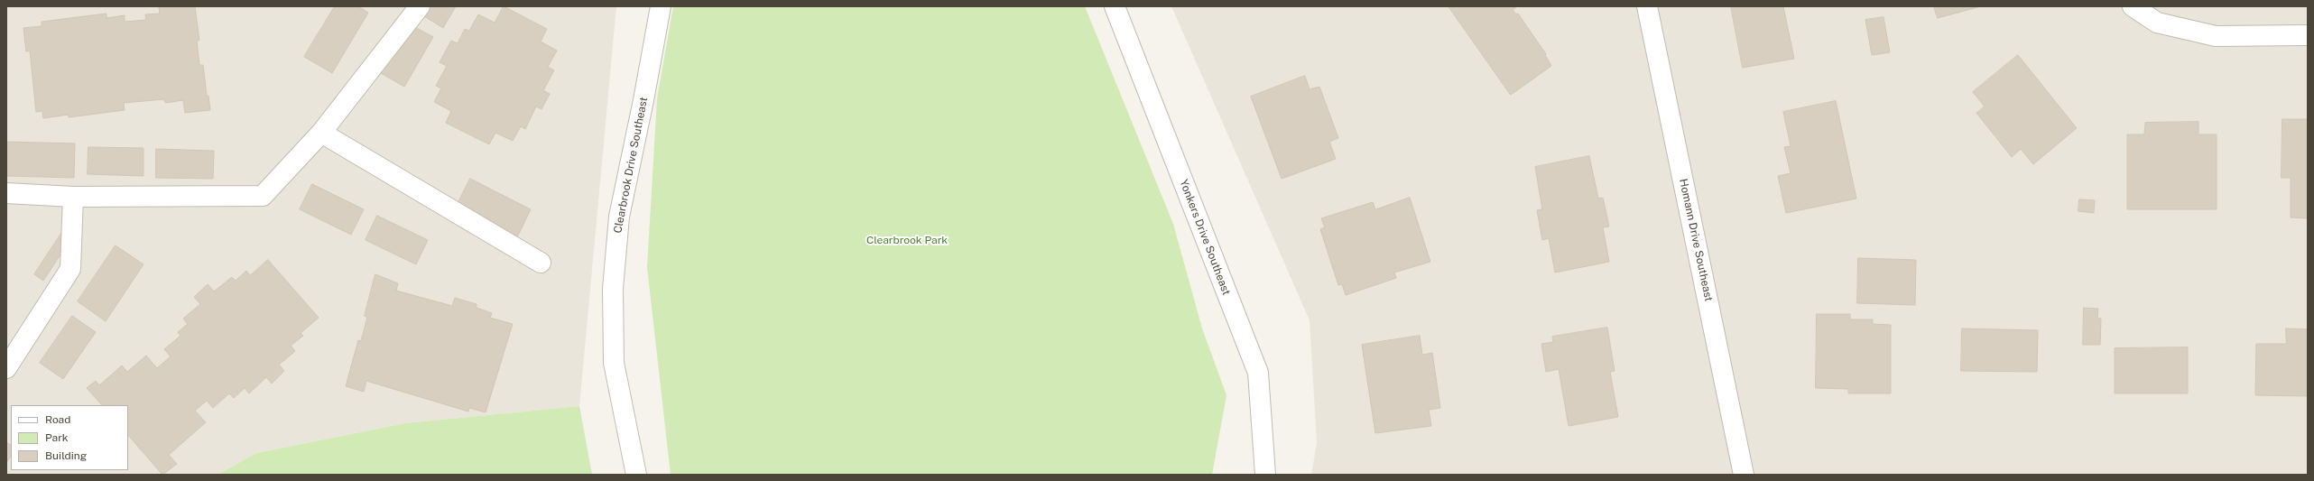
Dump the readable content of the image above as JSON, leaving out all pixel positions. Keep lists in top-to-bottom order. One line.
{"streets":{"street":["Clearbrook Drive Southeast","Yonkers Drive Southeast","Homann Drive Southeast"]},"parks":["Clearbrook Park"],"legend":["Road","Park","Building"]}
